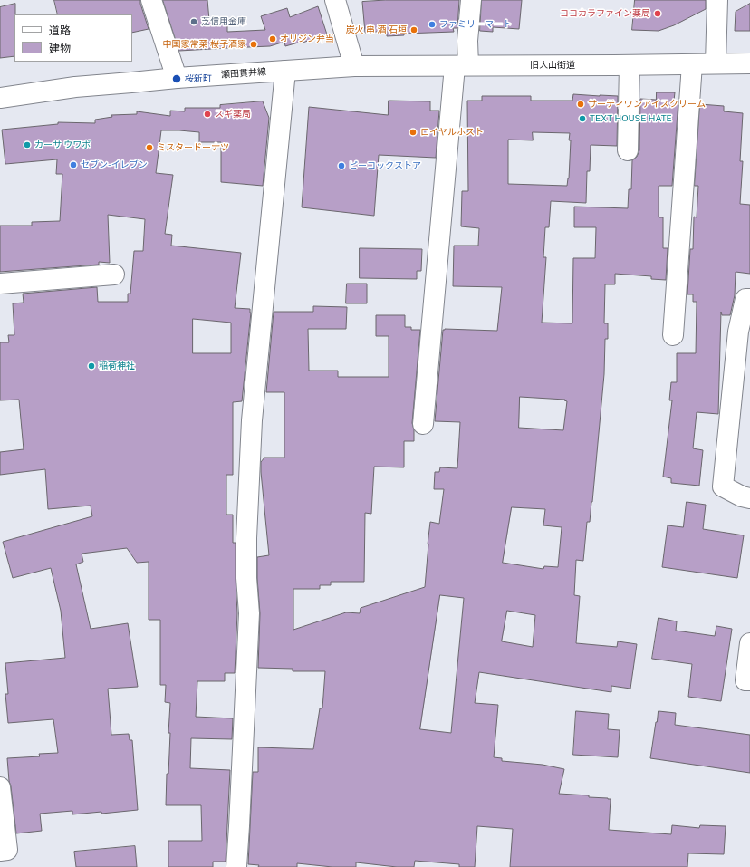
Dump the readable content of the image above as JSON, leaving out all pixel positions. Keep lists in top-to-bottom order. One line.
{"streets":{"street":["旧大山街道","瀬田貫井線"]},"crossings":[["旧大山街道","瀬田貫井線"]],"places":["ココカラファイン薬局","芝信用金庫","ファミリーマート","炭火 串 酒 石垣","オリジン弁当","中国家常菜 桜子酒家","桜新町","サーティワンアイスクリーム","スギ薬局","TEXT HOUSE HATE","ロイヤルホスト","カーサ ウワボ","ミスタードーナツ","セブン-イレブン","ピーコックストア","稲荷神社"],"legend":["道路","建物"]}
